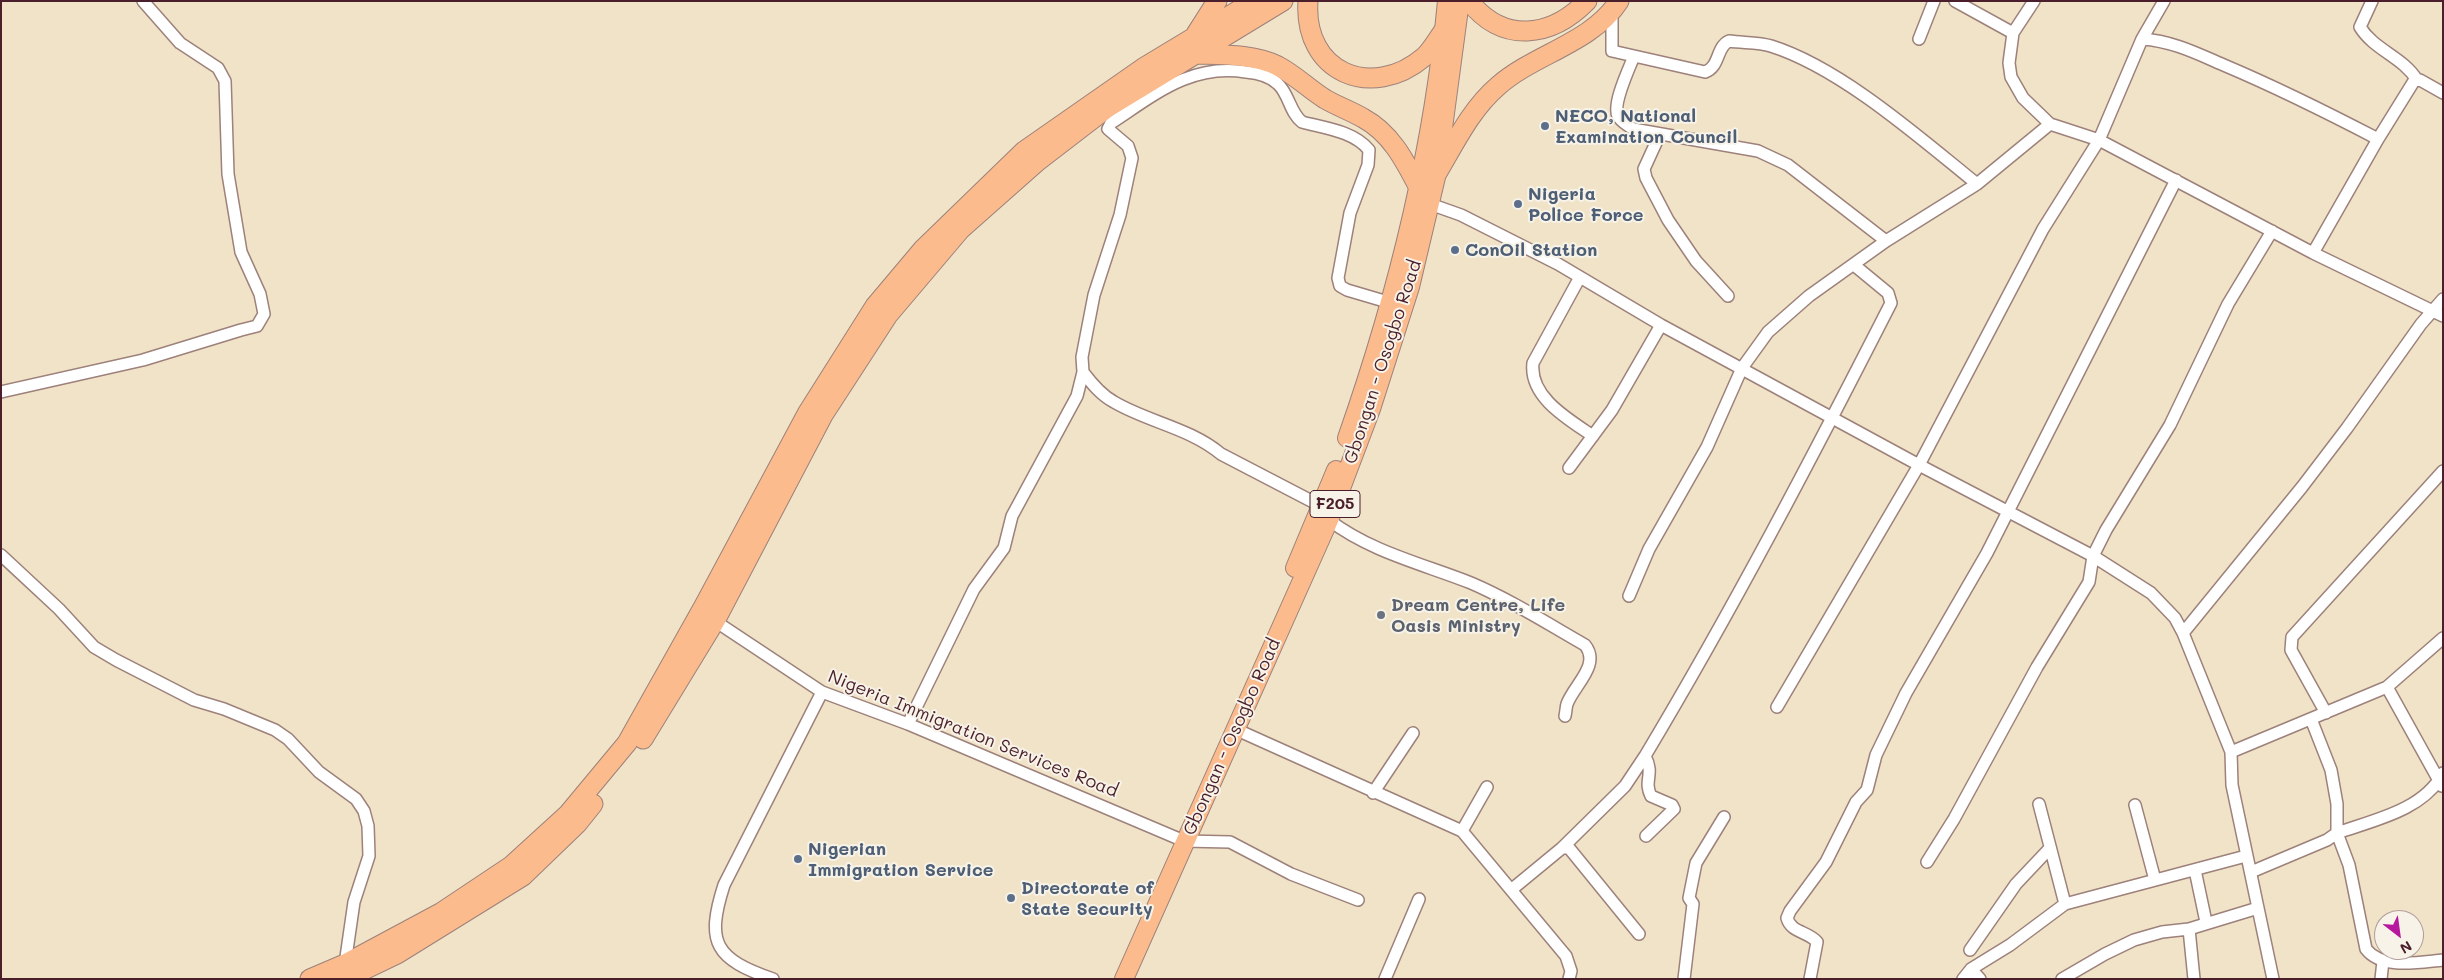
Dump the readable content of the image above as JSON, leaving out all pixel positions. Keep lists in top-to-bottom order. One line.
{"streets":{"main road":["Gbongan - Osogbo Road","F205"],"street":["Nigeria Immigration Services Road"]},"crossings":[["Gbongan - Osogbo Road","Nigeria Immigration Services Road"]],"places":["NECO, National Examination Council","Nigeria Police Force","ConOil Station","Dream Centre, Life Oasis Ministry","Nigerian Immigration Service","Directorate of State Security"],"north":"bottom right"}
